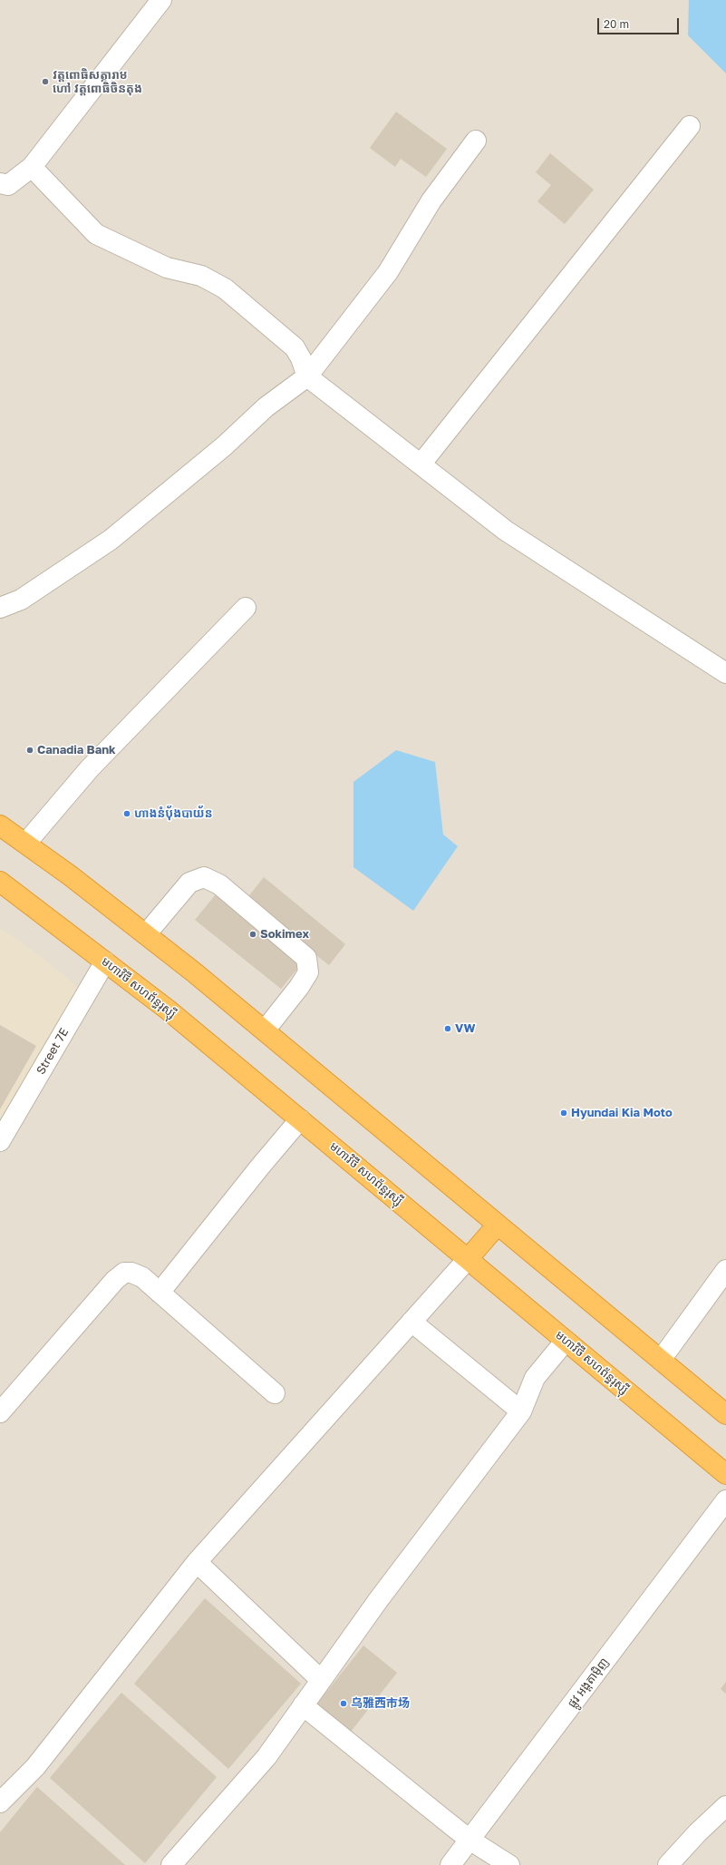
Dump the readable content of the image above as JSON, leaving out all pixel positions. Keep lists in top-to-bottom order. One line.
{"streets":{"highway":["មហាវិថី សហព័ន្ធរុស្ស៊ី"],"street":["Street 7E","ផ្លូវ អង្តតាម៉ិញ"]},"crossings":[["មហាវិថី សហព័ន្ធរុស្ស៊ី","Street 7E"]],"places":["វត្តពោធិសត្តារាម ហៅ វត្តពោធិចិនតុង","Canadia Bank","ហាងនំបុ័ងបាយ័ន","Sokimex","VW","Hyundai Kia Moto","乌雅西市场"],"scale_bar":"20 m"}
